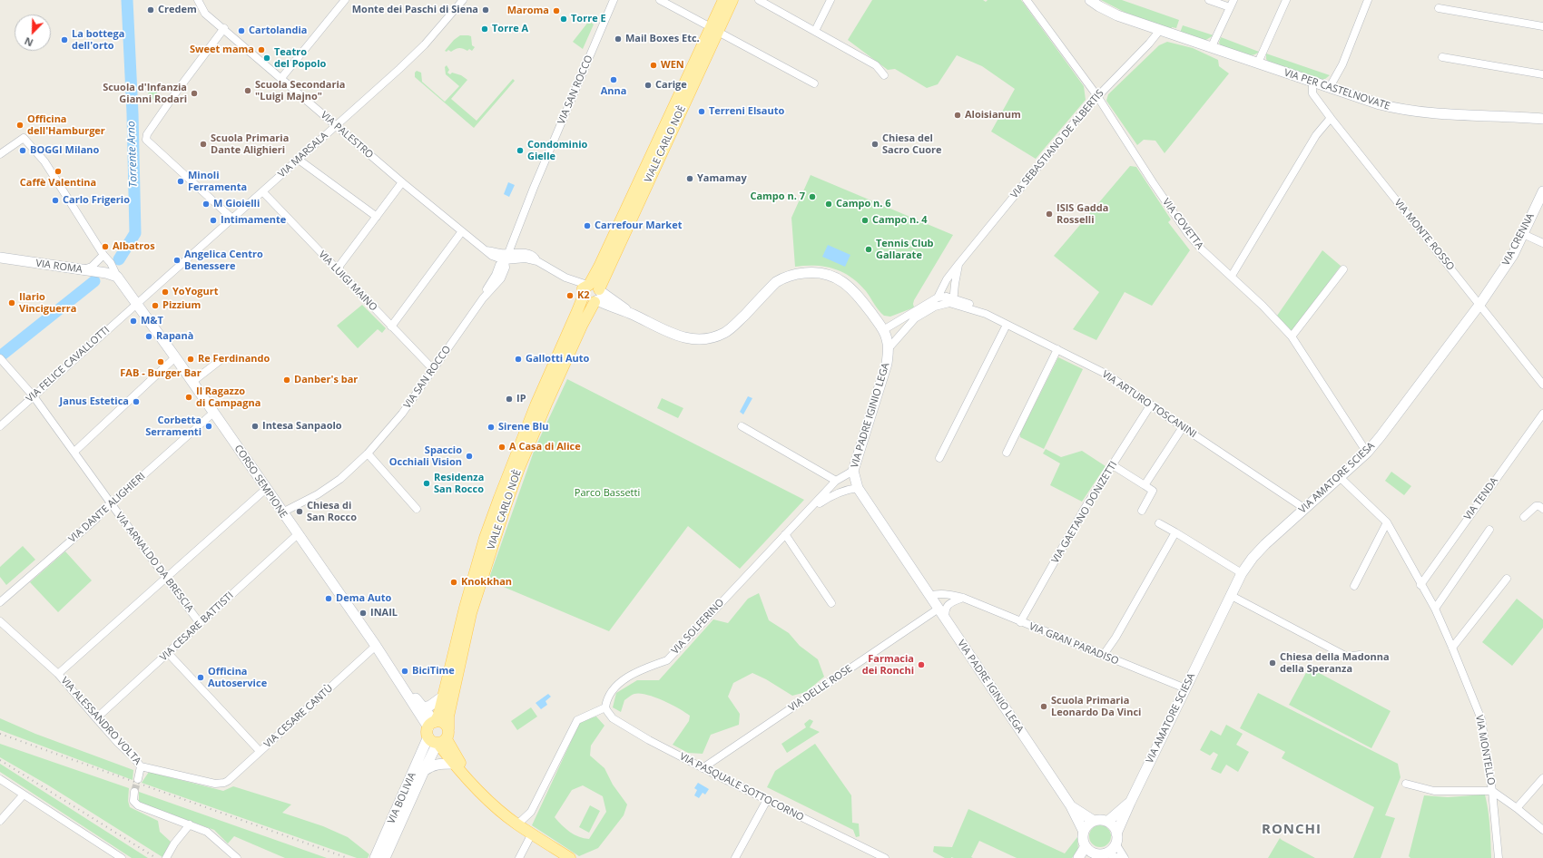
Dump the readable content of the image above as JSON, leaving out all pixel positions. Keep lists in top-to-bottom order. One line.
{"streets":{"main road":["VIALE CARLO NOÈ"],"street":["VIA SAN ROCCO","VIA PER CASTELNOVATE","VIA PALESTRO","VIA SEBASTIANO DE ALBERTIS","VIA MARSALA","VIA COVETTA","VIA MONTE ROSSO","VIA CRENNA","VIA ROMA","VIA LUIGI MAINO","VIA FELICE CAVALLOTTI","VIA ARTURO TOSCANINI","VIA PADRE IGINIO LEGA","VIA AMATORE SCIESA","CORSO SEMPIONE","VIA TENDA","VIA DANTE ALIGHIERI","VIA GAETANO DONIZETTI","VIA ARNALDO DA BRESCIA","VIA CESARE BATTISTI","VIA SOLFERINO","VIA GRAN PARADISO","VIA DELLE ROSE","VIA CESARE CANTÙ","VIA ALESSANDRO VOLTA","VIA MONTELLO","VIA PASQUALE SOTTOCORNO","VIA BOLIVIA"]},"crossings":[["VIA SAN ROCCO","VIA PALESTRO"],["VIA SAN ROCCO","VIA LUIGI MAINO"],["VIA SAN ROCCO","CORSO SEMPIONE"],["VIA PER CASTELNOVATE","VIA SEBASTIANO DE ALBERTIS"],["VIA PER CASTELNOVATE","VIA MONTE ROSSO"],["VIA PALESTRO","VIALE CARLO NOÈ"],["VIA PALESTRO","VIA MARSALA"],["VIALE CARLO NOÈ","VIA PADRE IGINIO LEGA"],["VIALE CARLO NOÈ","CORSO SEMPIONE"],["VIALE CARLO NOÈ","VIA BOLIVIA"],["VIA SEBASTIANO DE ALBERTIS","VIA COVETTA"],["VIA SEBASTIANO DE ALBERTIS","VIA ARTURO TOSCANINI"],["VIA MARSALA","VIA LUIGI MAINO"],["VIA MARSALA","VIA FELICE CAVALLOTTI"],["VIA MARSALA","CORSO SEMPIONE"],["VIA COVETTA","VIA AMATORE SCIESA"],["VIA MONTE ROSSO","VIA CRENNA"],["VIA MONTE ROSSO","VIA AMATORE SCIESA"],["VIA CRENNA","VIA AMATORE SCIESA"],["VIA ROMA","CORSO SEMPIONE"],["VIA FELICE CAVALLOTTI","CORSO SEMPIONE"],["VIA FELICE CAVALLOTTI","VIA ARNALDO DA BRESCIA"],["VIA ARTURO TOSCANINI","VIA AMATORE SCIESA"],["VIA ARTURO TOSCANINI","VIA GAETANO DONIZETTI"],["VIA PADRE IGINIO LEGA","VIA AMATORE SCIESA"],["VIA PADRE IGINIO LEGA","VIA SOLFERINO"],["VIA PADRE IGINIO LEGA","VIA GRAN PARADISO"],["VIA PADRE IGINIO LEGA","VIA DELLE ROSE"],["VIA AMATORE SCIESA","VIA GRAN PARADISO"],["VIA AMATORE SCIESA","VIA MONTELLO"],["CORSO SEMPIONE","VIA DANTE ALIGHIERI"],["CORSO SEMPIONE","VIA CESARE BATTISTI"],["CORSO SEMPIONE","VIA CESARE CANTÙ"],["CORSO SEMPIONE","VIA BOLIVIA"],["VIA TENDA","VIA MONTELLO"],["VIA DANTE ALIGHIERI","VIA ARNALDO DA BRESCIA"],["VIA GAETANO DONIZETTI","VIA GRAN PARADISO"],["VIA ARNALDO DA BRESCIA","VIA CESARE BATTISTI"],["VIA CESARE BATTISTI","VIA ALESSANDRO VOLTA"],["VIA SOLFERINO","VIA PASQUALE SOTTOCORNO"],["VIA DELLE ROSE","VIA PASQUALE SOTTOCORNO"],["VIA CESARE CANTÙ","VIA ALESSANDRO VOLTA"]],"districts":["RONCHI"],"water":["Torrente Arno"],"parks":["Parco Bassetti"],"places":["Credem","Monte dei Paschi di Siena","Maroma","Torre E","Torre A","Cartolandia","Mail Boxes Etc.","La bottega dell'orto","Sweet mama","Teatro del Popolo","WEN","Anna","Carige","Scuola Secondaria \"Luigi Majno\"","Scuola d'Infanzia Gianni Rodari","Terreni Elsauto","Aloisianum","Officina dell'Hamburger","Scuola Primaria Dante Alighieri","Chiesa del Sacro Cuore","BOGGI Milano","Condominio Gielle","Caffè Valentina","Yamamay","Minoli Ferramenta","Campo n. 7","Carlo Frigerio","M Gioielli","Campo n. 6","ISIS Gadda Rosselli","Intimamente","Campo n. 4","Carrefour Market","Albatros","Tennis Club Gallarate","Angelica Centro Benessere","YoYogurt","K2","Ilario Vinciguerra","Pizzium","M&T","Rapanà","Re Ferdinando","Gallotti Auto","FAB - Burger Bar","Danber's bar","Il Ragazzo di Campagna","IP","Janus Estetica","Corbetta Serramenti","Intesa Sanpaolo","Sirene Blu","A Casa di Alice","Spaccio Occhiali Vision","Residenza San Rocco","Chiesa di San Rocco","Knokkhan","Dema Auto","INAIL","Chiesa della Madonna della Speranza","Farmacia dei Ronchi","BiciTime","Officina Autoservice","Scuola Primaria Leonardo Da Vinci"],"north":"bottom left"}
